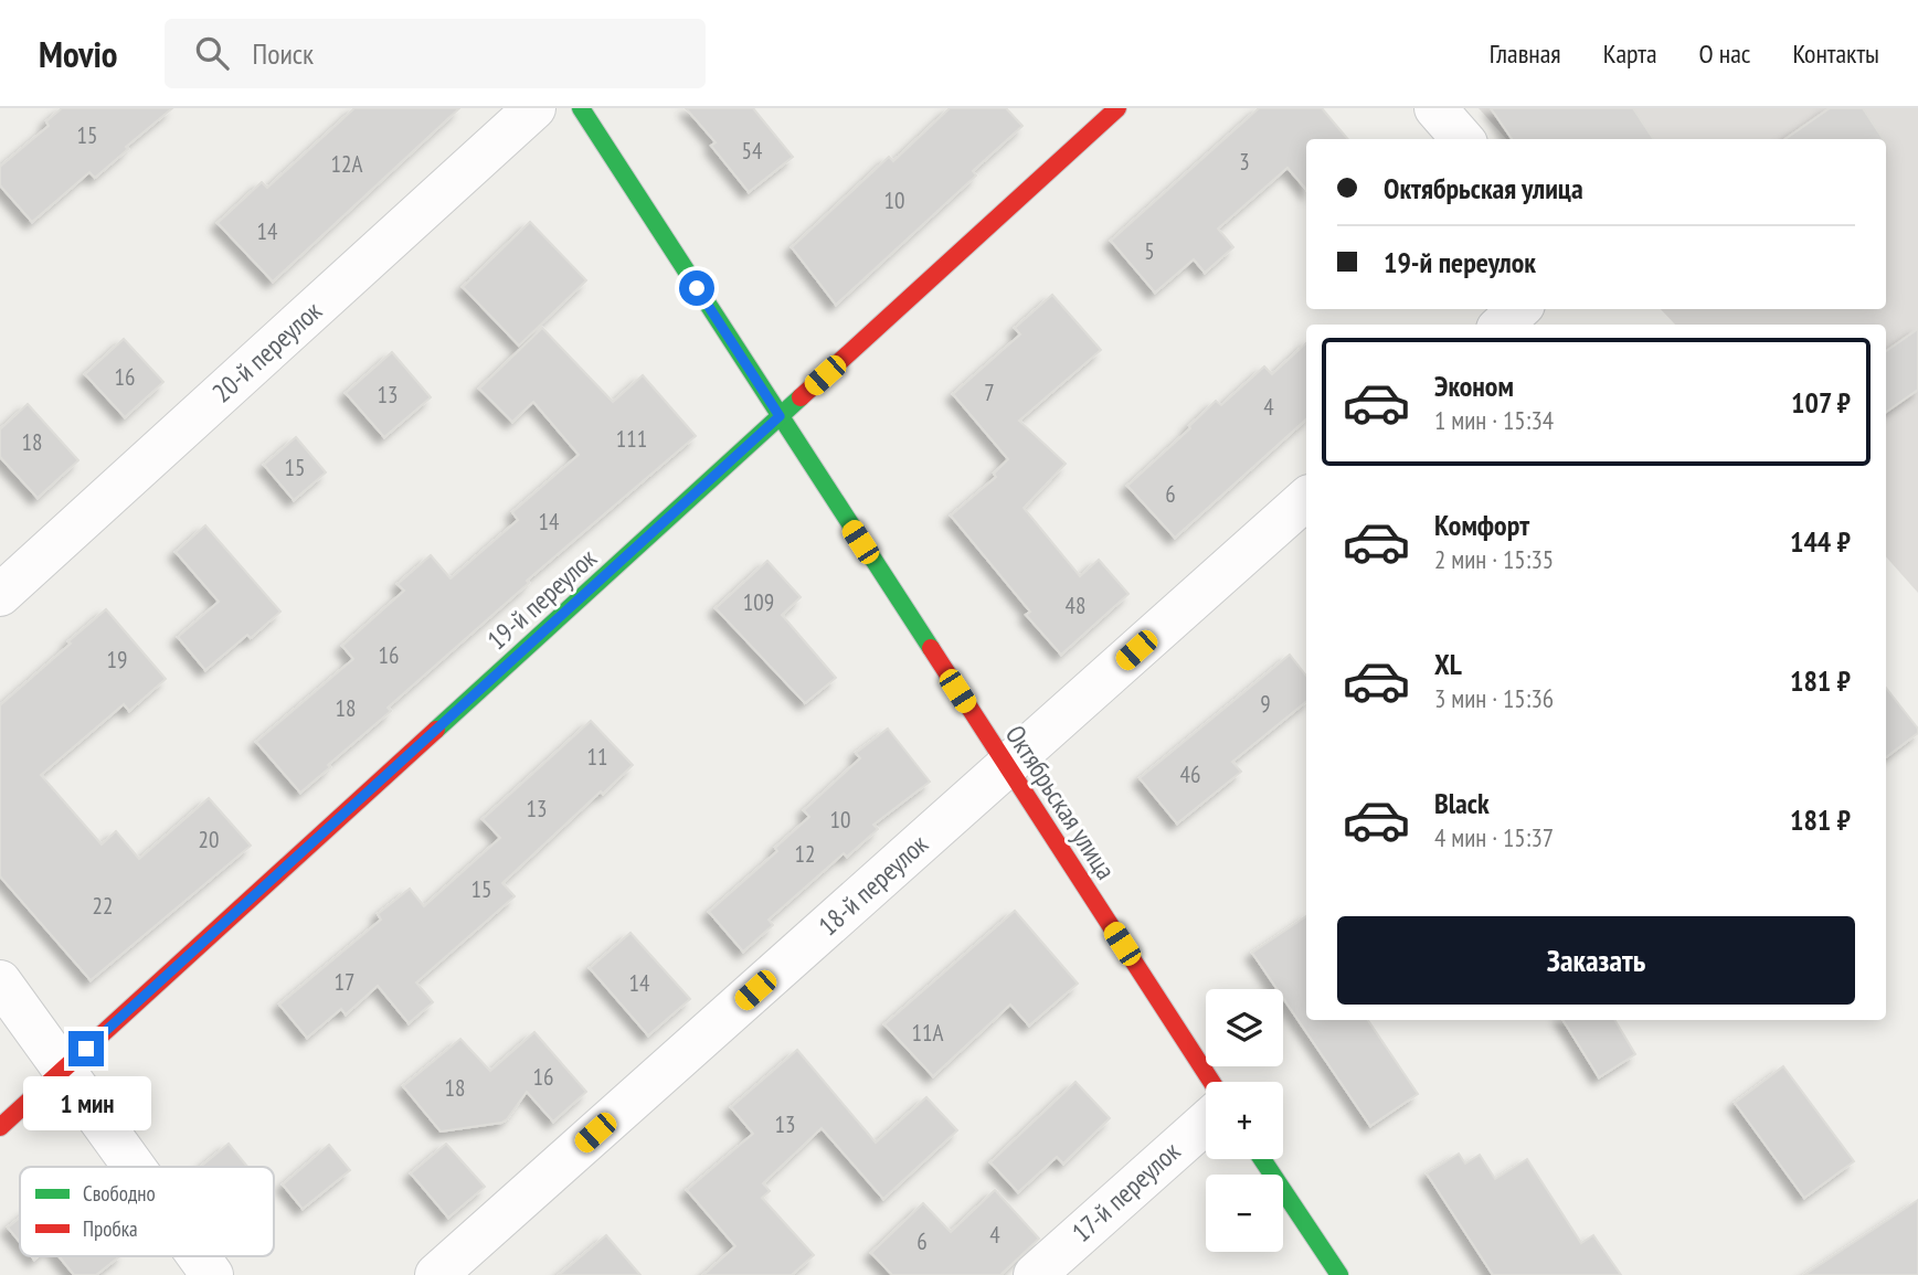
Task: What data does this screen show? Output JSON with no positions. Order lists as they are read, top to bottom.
{
  "streets": {
    "street": [
      "20-й переулок",
      "19-й переулок",
      "Октябрьская улица",
      "18-й переулок",
      "17-й переулок"
    ]
  },
  "crossings": [
    ["19-й переулок", "Октябрьская улица"],
    ["Октябрьская улица", "18-й переулок"]
  ],
  "house_numbers": [
    "15",
    "54",
    "3",
    "12А",
    "10",
    "14",
    "5",
    "16",
    "7",
    "13",
    "4",
    "111",
    "18",
    "15",
    "6",
    "14",
    "109",
    "48",
    "16",
    "19",
    "9",
    "18",
    "11",
    "46",
    "13",
    "10",
    "20",
    "12",
    "15",
    "22",
    "17",
    "14",
    "11А",
    "16",
    "18",
    "13",
    "4",
    "6"
  ],
  "legend": ["Свободно", "Пробка"],
  "page": {
    "header": "Movio",
    "search": "Поиск",
    "nav": [
      "Главная",
      "Карта",
      "О нас",
      "Контакты"
    ],
    "banner": ["Октябрьская улица", "19-й переулок"],
    "list": [
      {
        "name": "Эконом",
        "note": "1 мин · 15:34",
        "value": "107 ₽"
      },
      {
        "name": "Комфорт",
        "note": "2 мин · 15:35",
        "value": "144 ₽"
      },
      {
        "name": "XL",
        "note": "3 мин · 15:36",
        "value": "181 ₽"
      },
      {
        "name": "Black",
        "note": "4 мин · 15:37",
        "value": "181 ₽"
      }
    ],
    "buttons": "Заказать",
    "map_buttons": ["+", "−"],
    "bubble": "1 мин"
  }
}
